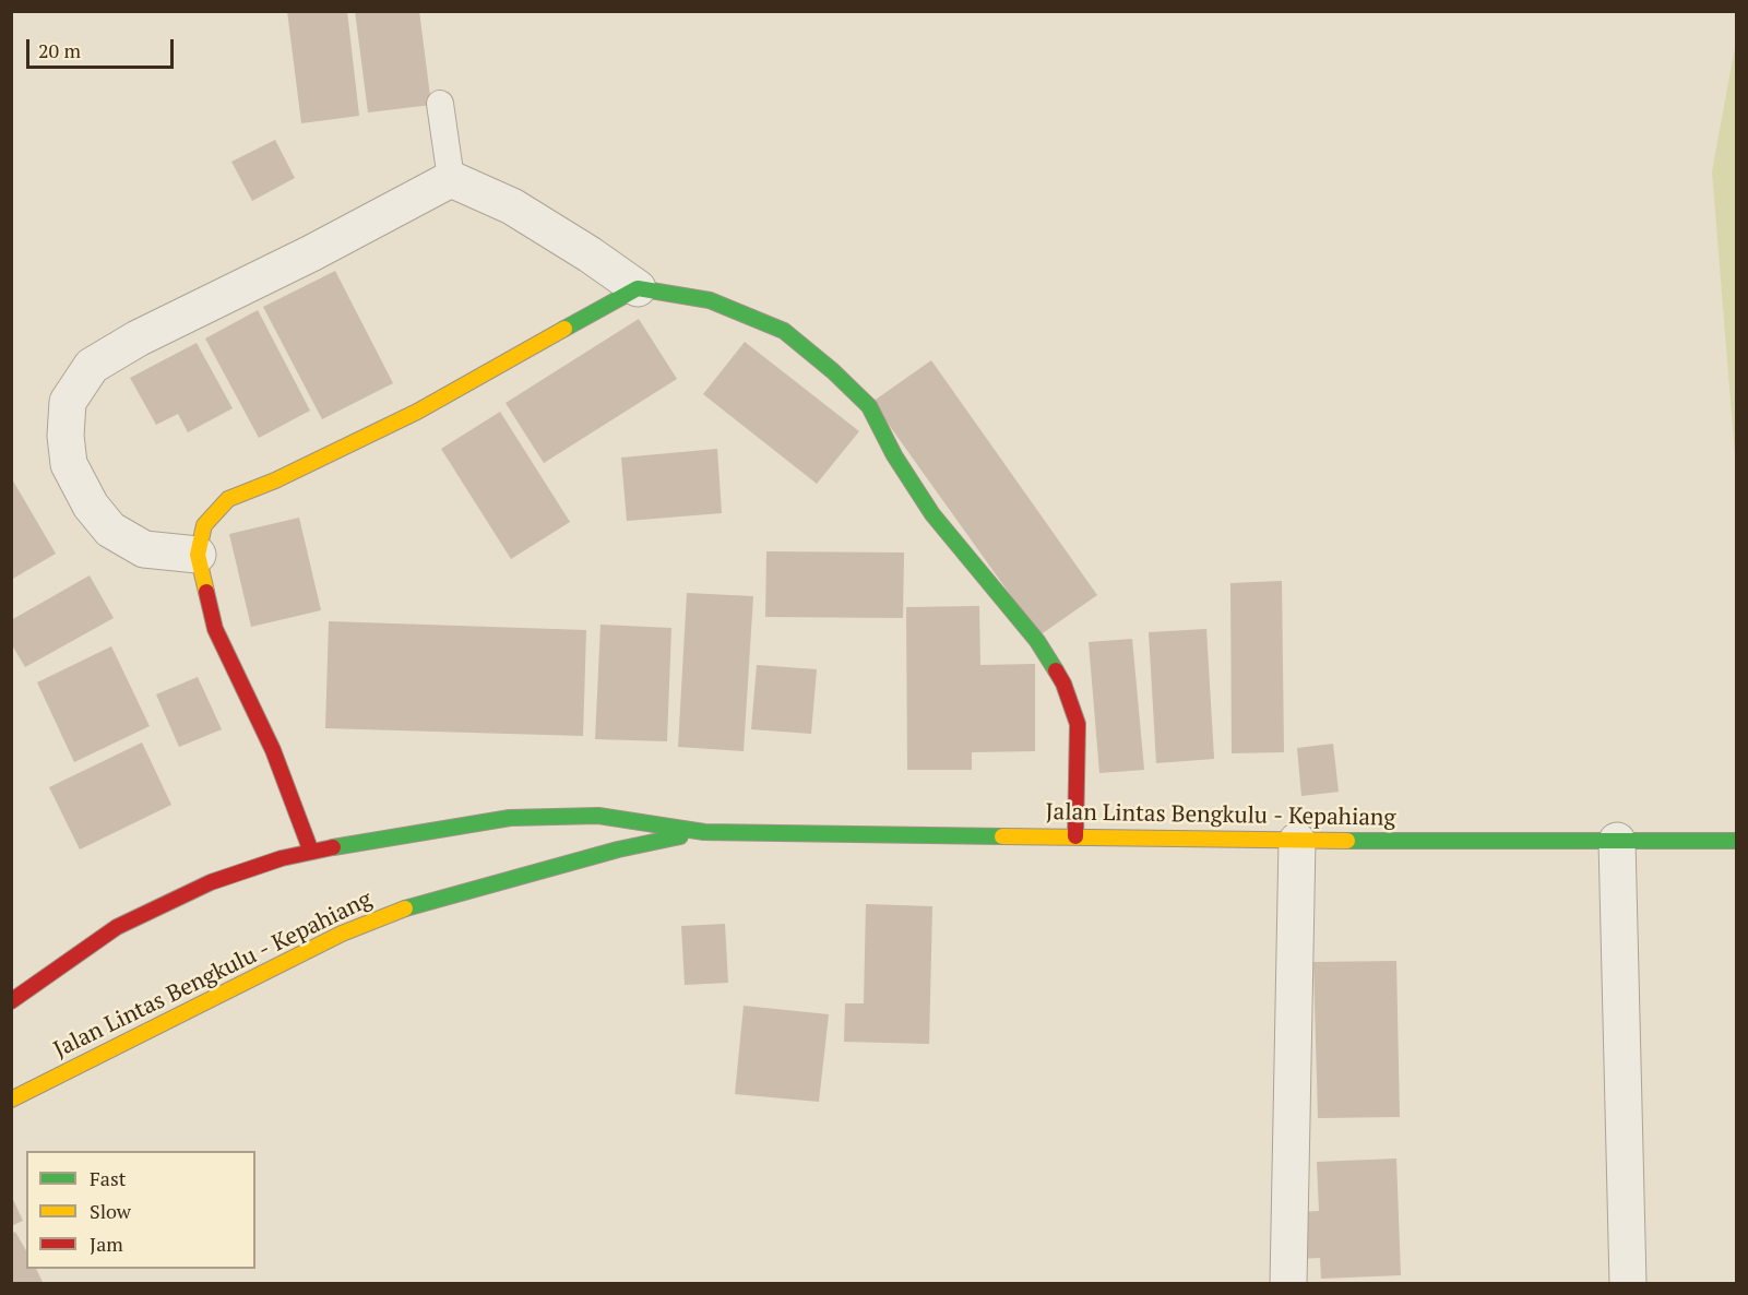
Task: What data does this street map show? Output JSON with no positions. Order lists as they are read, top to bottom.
{
  "streets": {
    "main road": ["Jalan Lintas Bengkulu - Kepahiang"]
  },
  "legend": ["Fast", "Slow", "Jam"],
  "scale_bar": "20 m"
}
